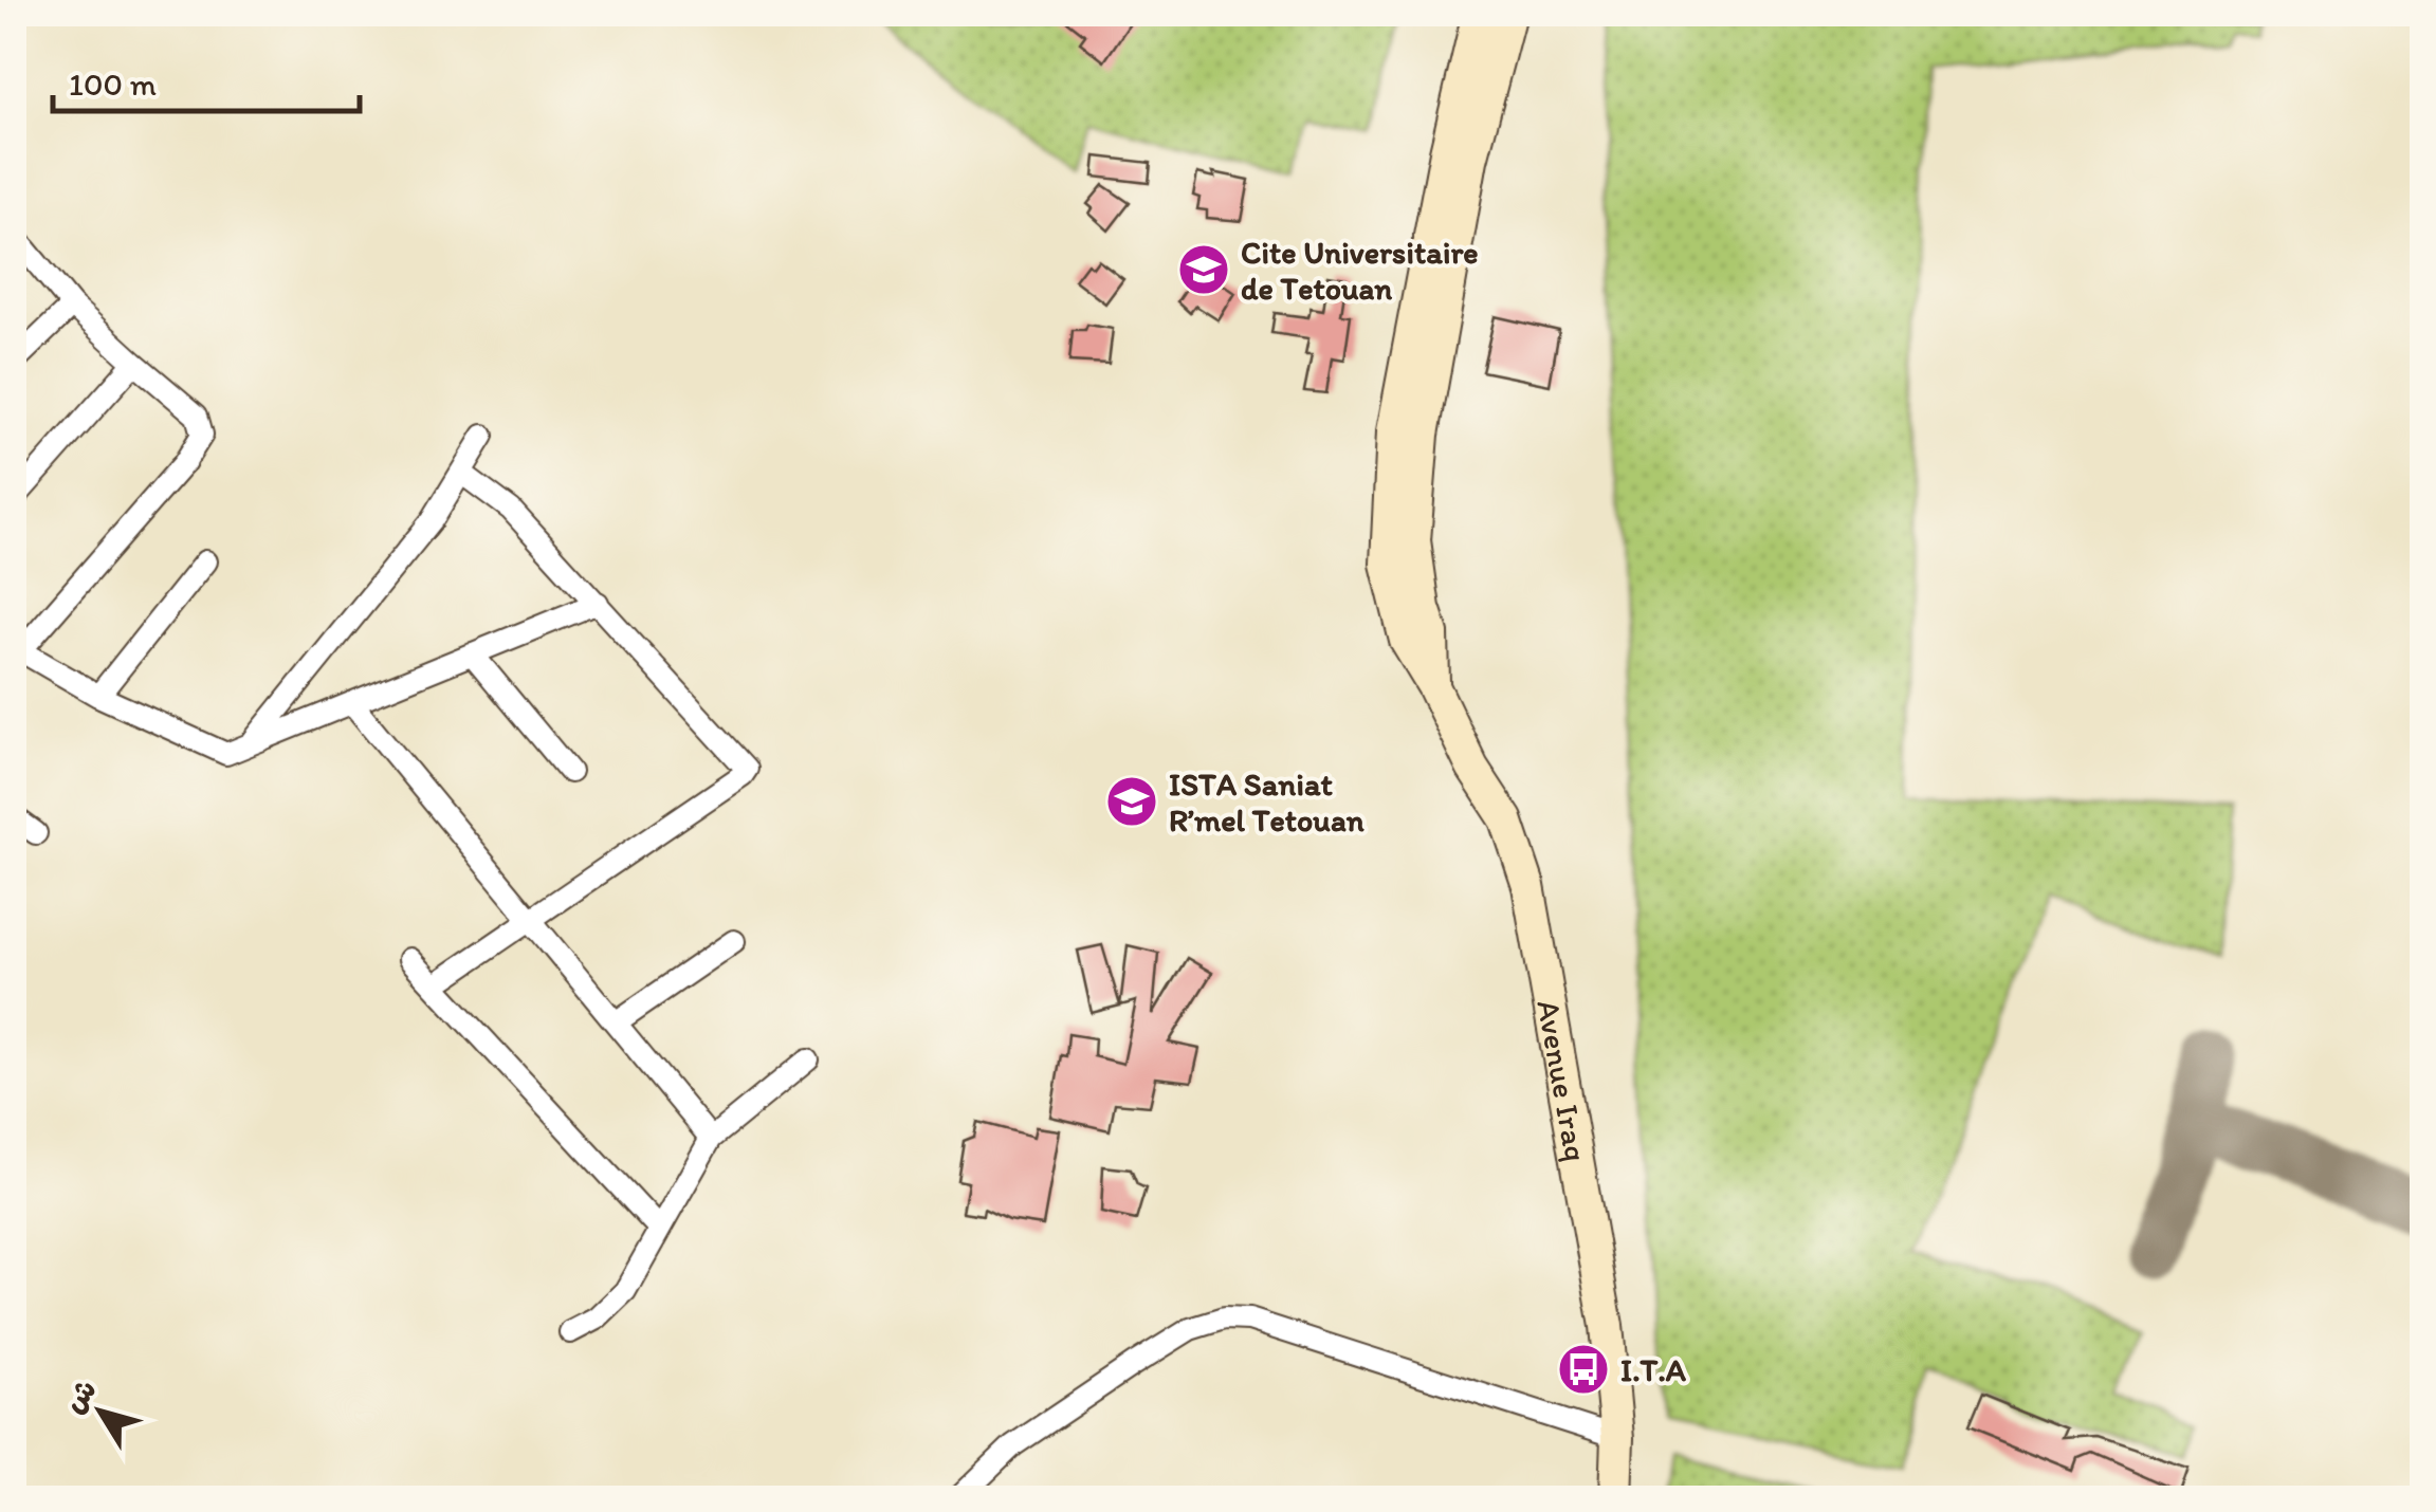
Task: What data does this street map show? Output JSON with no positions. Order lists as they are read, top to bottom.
{
  "streets": {
    "street": ["Avenue Iraq"]
  },
  "places": {
    "school or university": ["Cite Universitaire de Tetouan", "ISTA Saniat R’mel Tetouan"],
    "bus stop": ["I.T.A"]
  },
  "scale_bar": "100 m",
  "north": "top left"
}
